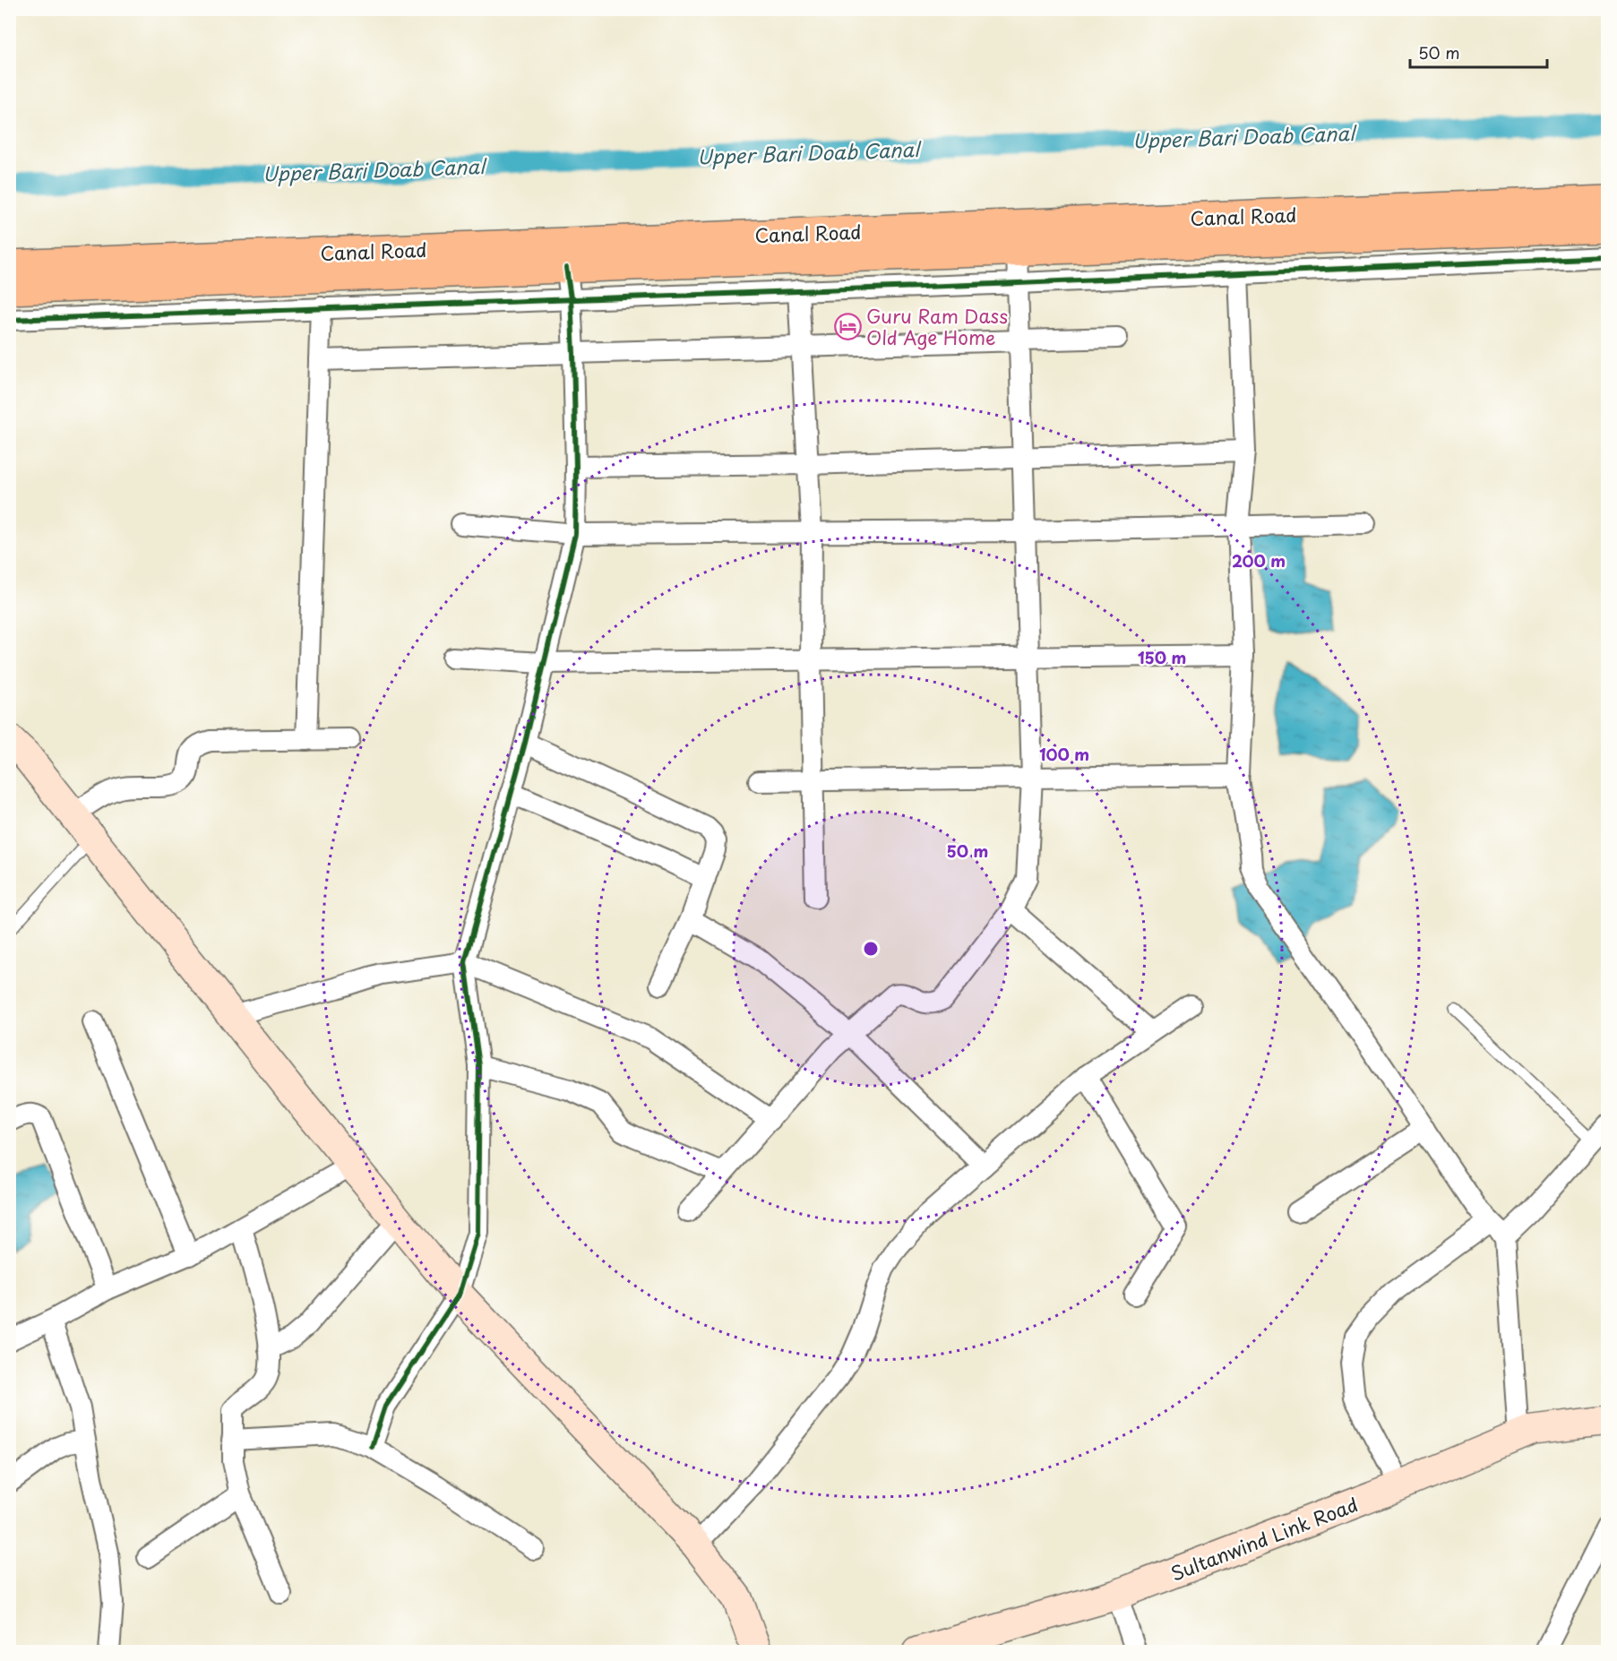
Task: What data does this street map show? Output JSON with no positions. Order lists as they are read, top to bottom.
{
  "streets": {
    "main road": ["Canal Road"],
    "street": ["Sultanwind Link Road"]
  },
  "water": ["Upper Bari Doab Canal"],
  "places": {
    "hotel": ["Guru Ram Dass Old Age Home"]
  },
  "scale_bar": "50 m",
  "rings": [
    "200 m",
    "150 m",
    "100 m",
    "50 m"
  ]
}
